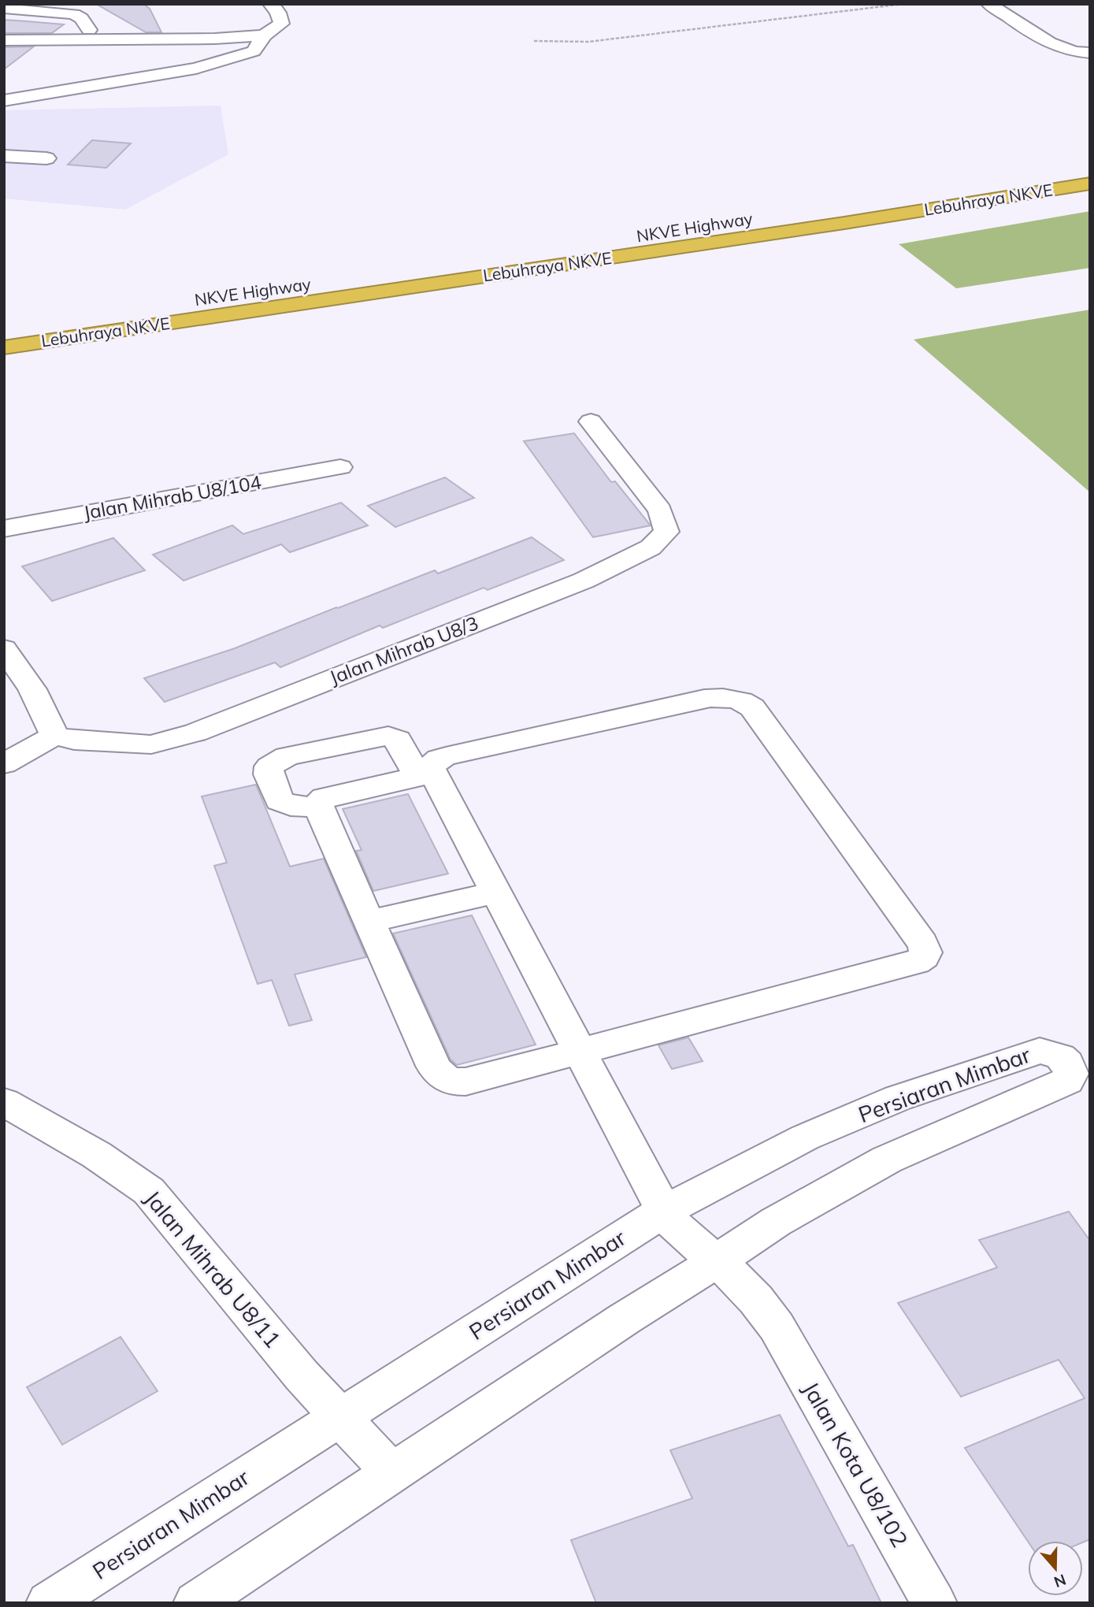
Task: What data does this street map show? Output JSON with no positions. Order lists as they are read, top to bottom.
{
  "streets": {
    "highway": ["Lebuhraya NKVE", "NKVE Highway"],
    "street": [
      "Jalan Mihrab U8/104",
      "Jalan Mihrab U8/3",
      "Persiaran Mimbar",
      "Jalan Mihrab U8/11",
      "Jalan Kota U8/102"
    ]
  },
  "crossings": [
    ["Persiaran Mimbar", "Jalan Mihrab U8/11"],
    ["Persiaran Mimbar", "Jalan Kota U8/102"]
  ],
  "north": "bottom"
}
